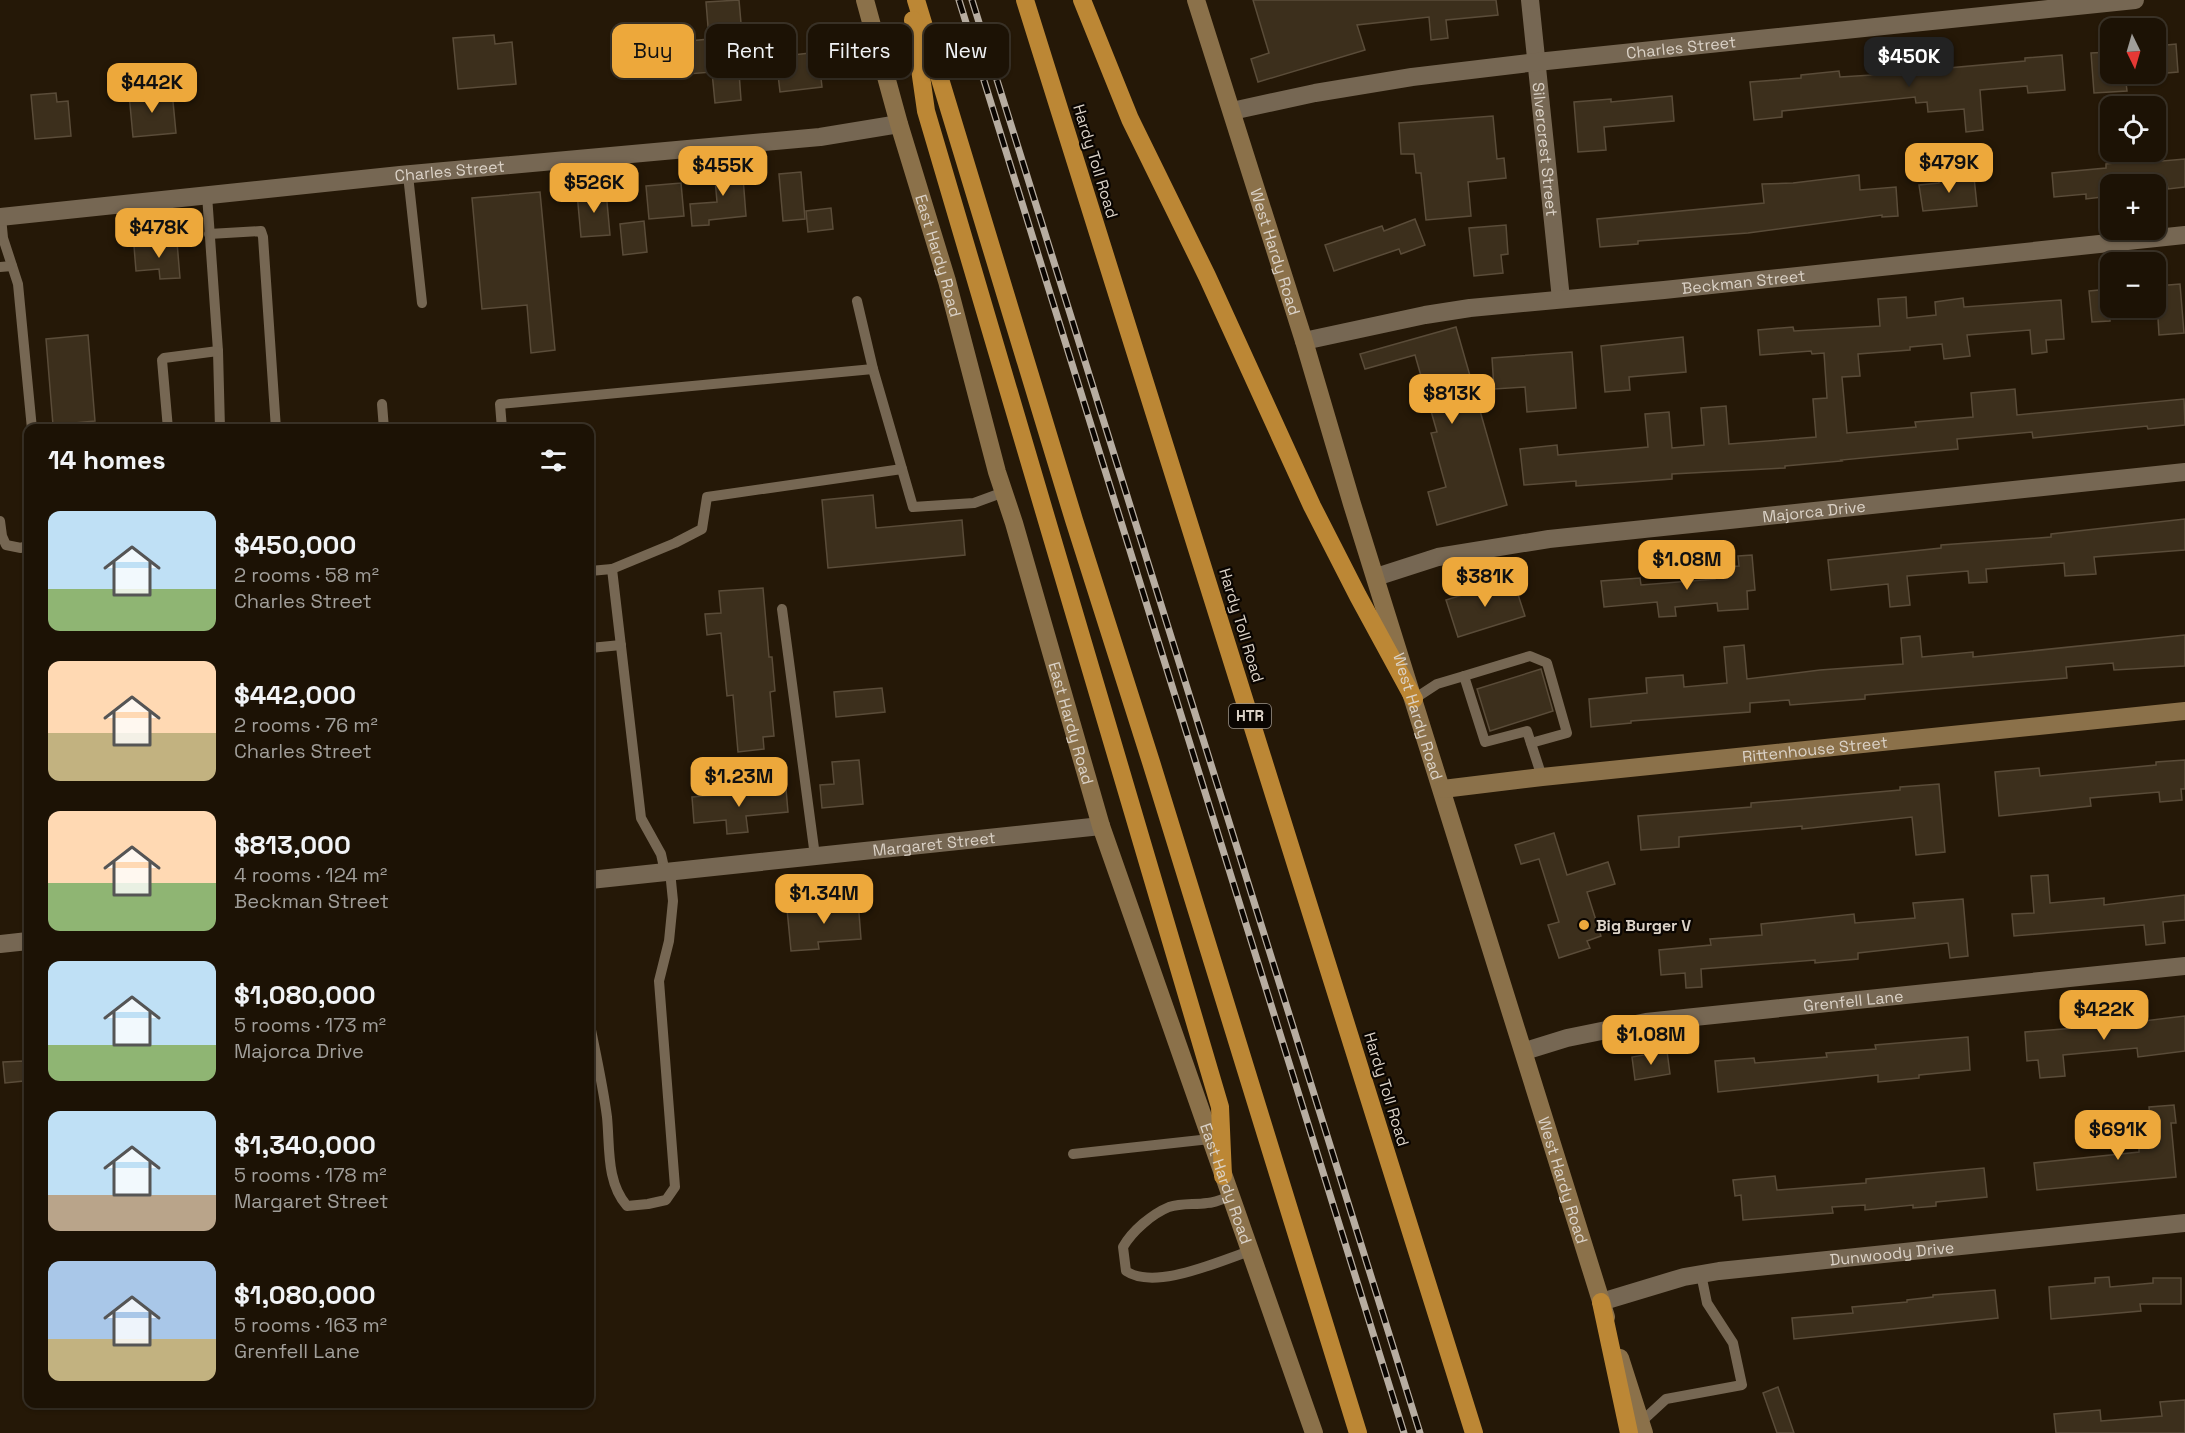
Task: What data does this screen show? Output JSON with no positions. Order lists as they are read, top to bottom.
{
  "streets": {
    "highway": ["Hardy Toll Road", "HTR"],
    "main road": ["West Hardy Road", "East Hardy Road", "Rittenhouse Street"],
    "street": [
      "Charles Street",
      "Silvercrest Street",
      "Beckman Street",
      "Majorca Drive",
      "Margaret Street",
      "Grenfell Lane",
      "Dunwoody Drive"
    ]
  },
  "crossings": [
    ["Charles Street", "Silvercrest Street"],
    ["Charles Street", "West Hardy Road"],
    ["Charles Street", "East Hardy Road"],
    ["Silvercrest Street", "Beckman Street"],
    ["West Hardy Road", "Beckman Street"],
    ["West Hardy Road", "Majorca Drive"],
    ["West Hardy Road", "Rittenhouse Street"],
    ["West Hardy Road", "Grenfell Lane"],
    ["West Hardy Road", "Dunwoody Drive"],
    ["East Hardy Road", "Margaret Street"]
  ],
  "places": ["Big Burger V"],
  "north": "bottom",
  "page": {
    "map_buttons": ["+", "−"],
    "chip": [
      "Buy",
      "Rent",
      "Filters",
      "New"
    ],
    "price": [
      "$450K",
      "$442K",
      "$479K",
      "$455K",
      "$526K",
      "$478K",
      "$813K",
      "$1.08M",
      "$381K",
      "$1.23M",
      "$1.34M",
      "$422K",
      "$1.08M",
      "$691K"
    ],
    "heading": "14 homes",
    "list": [
      {
        "name": "$450,000",
        "note": "2 rooms · 58 m² · Charles Street"
      },
      {
        "name": "$442,000",
        "note": "2 rooms · 76 m² · Charles Street"
      },
      {
        "name": "$813,000",
        "note": "4 rooms · 124 m² · Beckman Street"
      },
      {
        "name": "$1,080,000",
        "note": "5 rooms · 173 m² · Majorca Drive"
      },
      {
        "name": "$1,340,000",
        "note": "5 rooms · 178 m² · Margaret Street"
      },
      {
        "name": "$1,080,000",
        "note": "5 rooms · 163 m² · Grenfell Lane"
      }
    ]
  }
}
